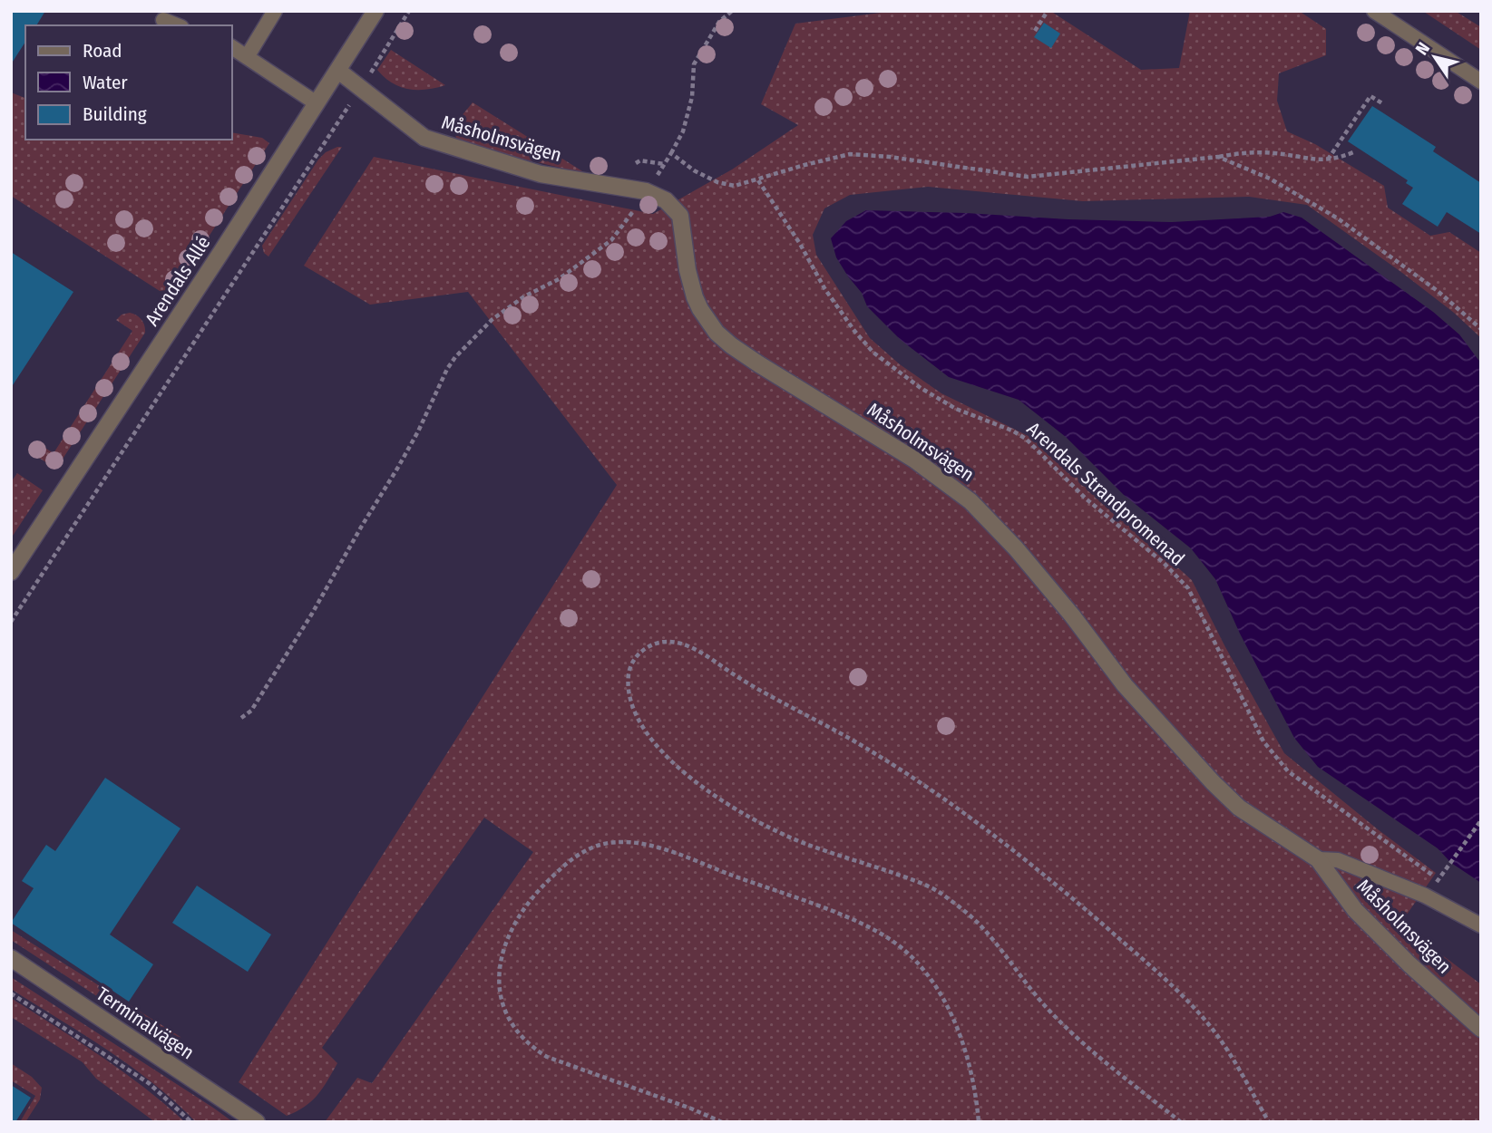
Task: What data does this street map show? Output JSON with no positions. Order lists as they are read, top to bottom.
{
  "streets": {
    "street": ["Måsholmsvägen", "Arendals Allé", "Terminalvägen"],
    "path": ["Arendals Strandpromenad"]
  },
  "crossings": [
    ["Måsholmsvägen", "Arendals Allé"]
  ],
  "legend": ["Road", "Water", "Building"],
  "north": "top left"
}
